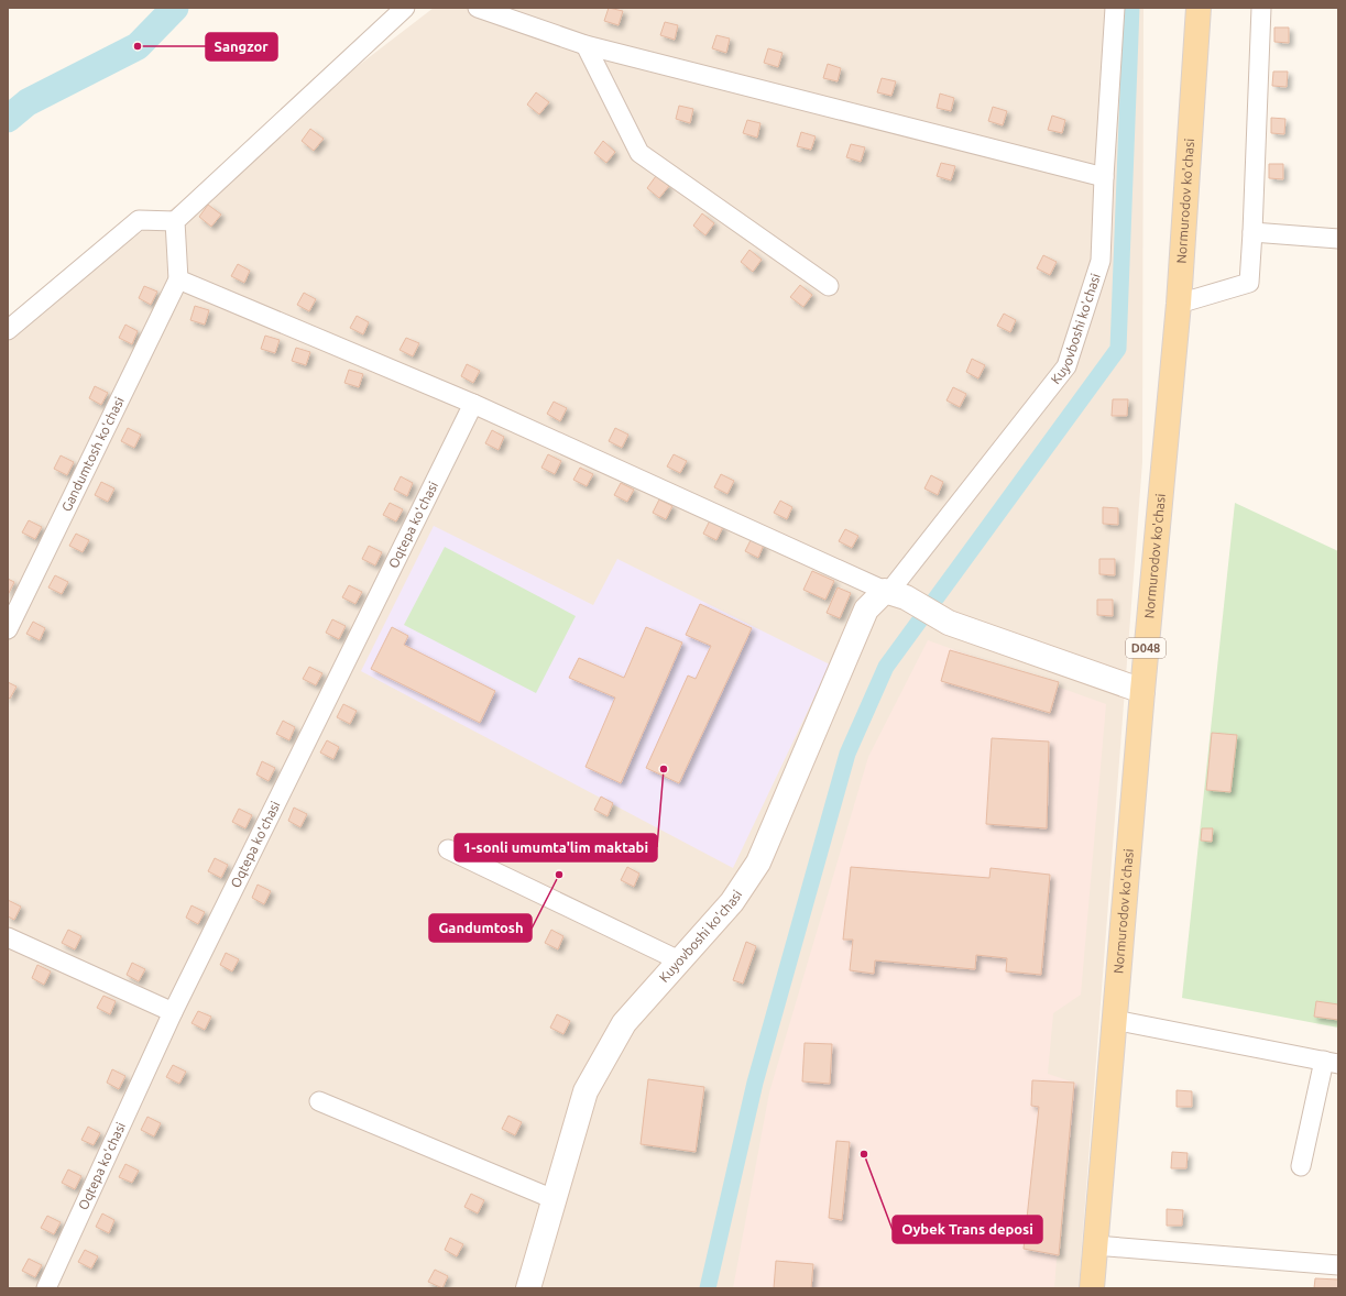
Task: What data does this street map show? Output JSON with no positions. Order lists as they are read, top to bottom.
{
  "streets": {
    "main road": ["Normurodov ko'chasi", "Kuyovboshi ko'chasi", "D048"],
    "street": ["Gandumtosh ko'chasi", "Oqtepa ko'chasi"]
  },
  "places": [
    "Sangzor",
    "1-sonli umumta'lim maktabi",
    "Gandumtosh",
    "Oybek Trans deposi"
  ]
}
